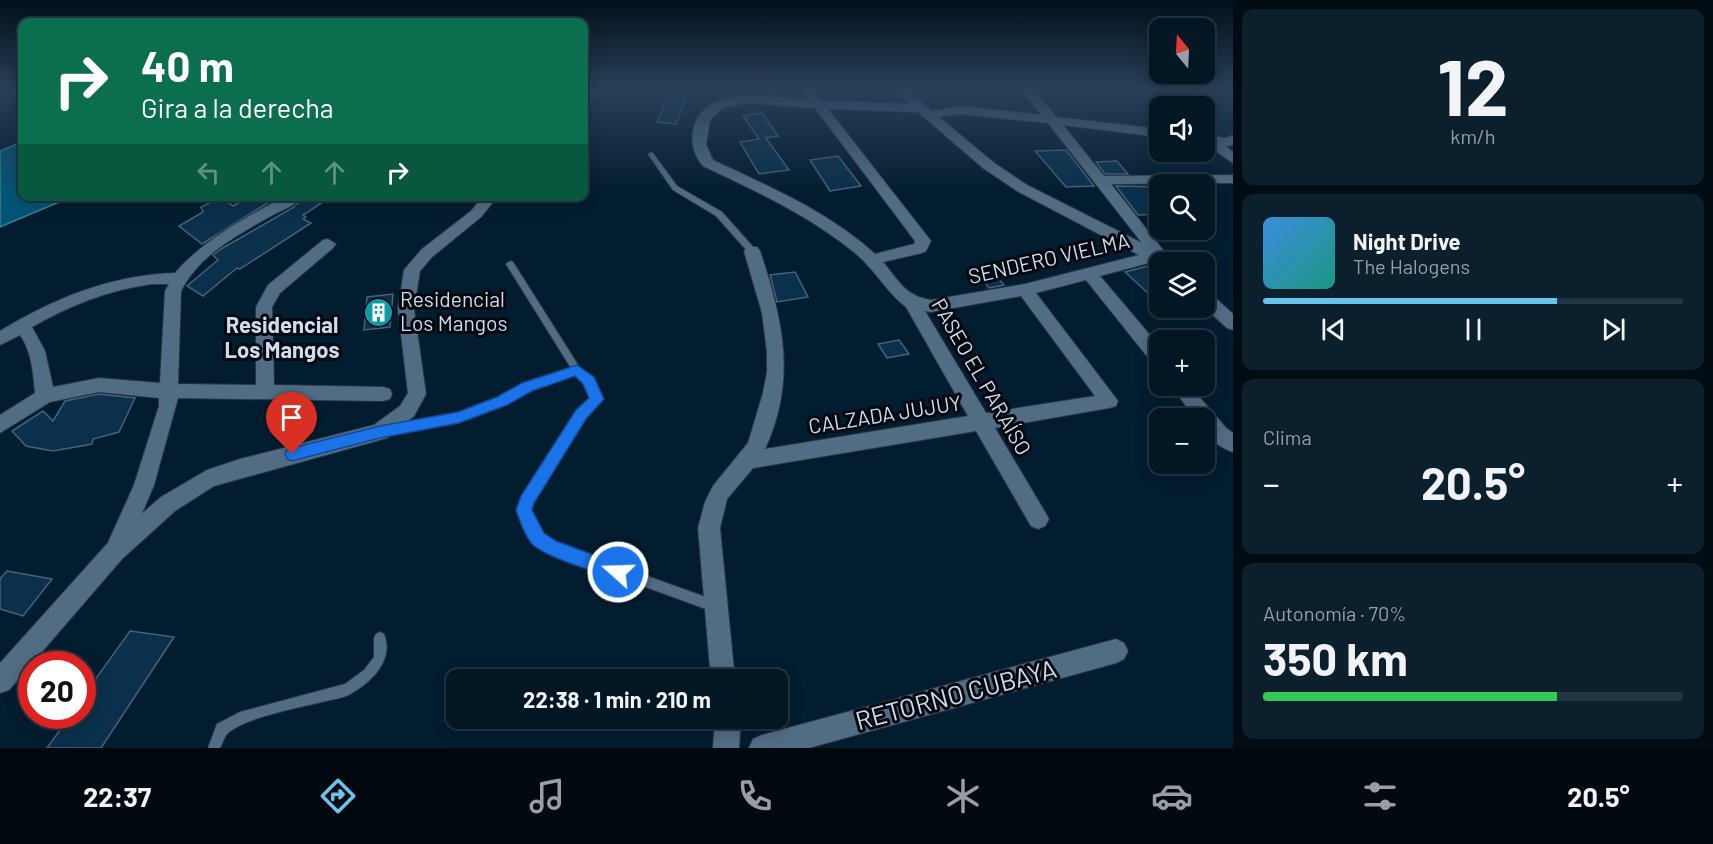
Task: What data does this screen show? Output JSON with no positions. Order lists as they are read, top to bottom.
{
  "streets": {
    "street": [
      "SENDERO VIELMA",
      "PASEO EL PARAÍSO",
      "CALZADA JUJUY",
      "RETORNO CUBAYA"
    ]
  },
  "crossings": [
    ["SENDERO VIELMA", "PASEO EL PARAÍSO"],
    ["SENDERO VIELMA", "CALZADA JUJUY"],
    ["PASEO EL PARAÍSO", "CALZADA JUJUY"]
  ],
  "districts": ["Residencial Los Mangos"],
  "places": {
    "building": ["Residencial Los Mangos"]
  },
  "north": "top",
  "page": {
    "tile": [
      ["12", "km/h"],
      "Clima",
      ["Autonomía · 70%", "350 km"]
    ],
    "map_buttons": ["+", "−"],
    "turn": ["40 m", "Gira a la derecha"],
    "song": ["Night Drive", "The Halogens"],
    "heat": ["−", "20.5°", "+"],
    "limit": "20",
    "trip": "22:38 · 1 min · 210 m",
    "tabs": ["22:37", "20.5°"]
  }
}
